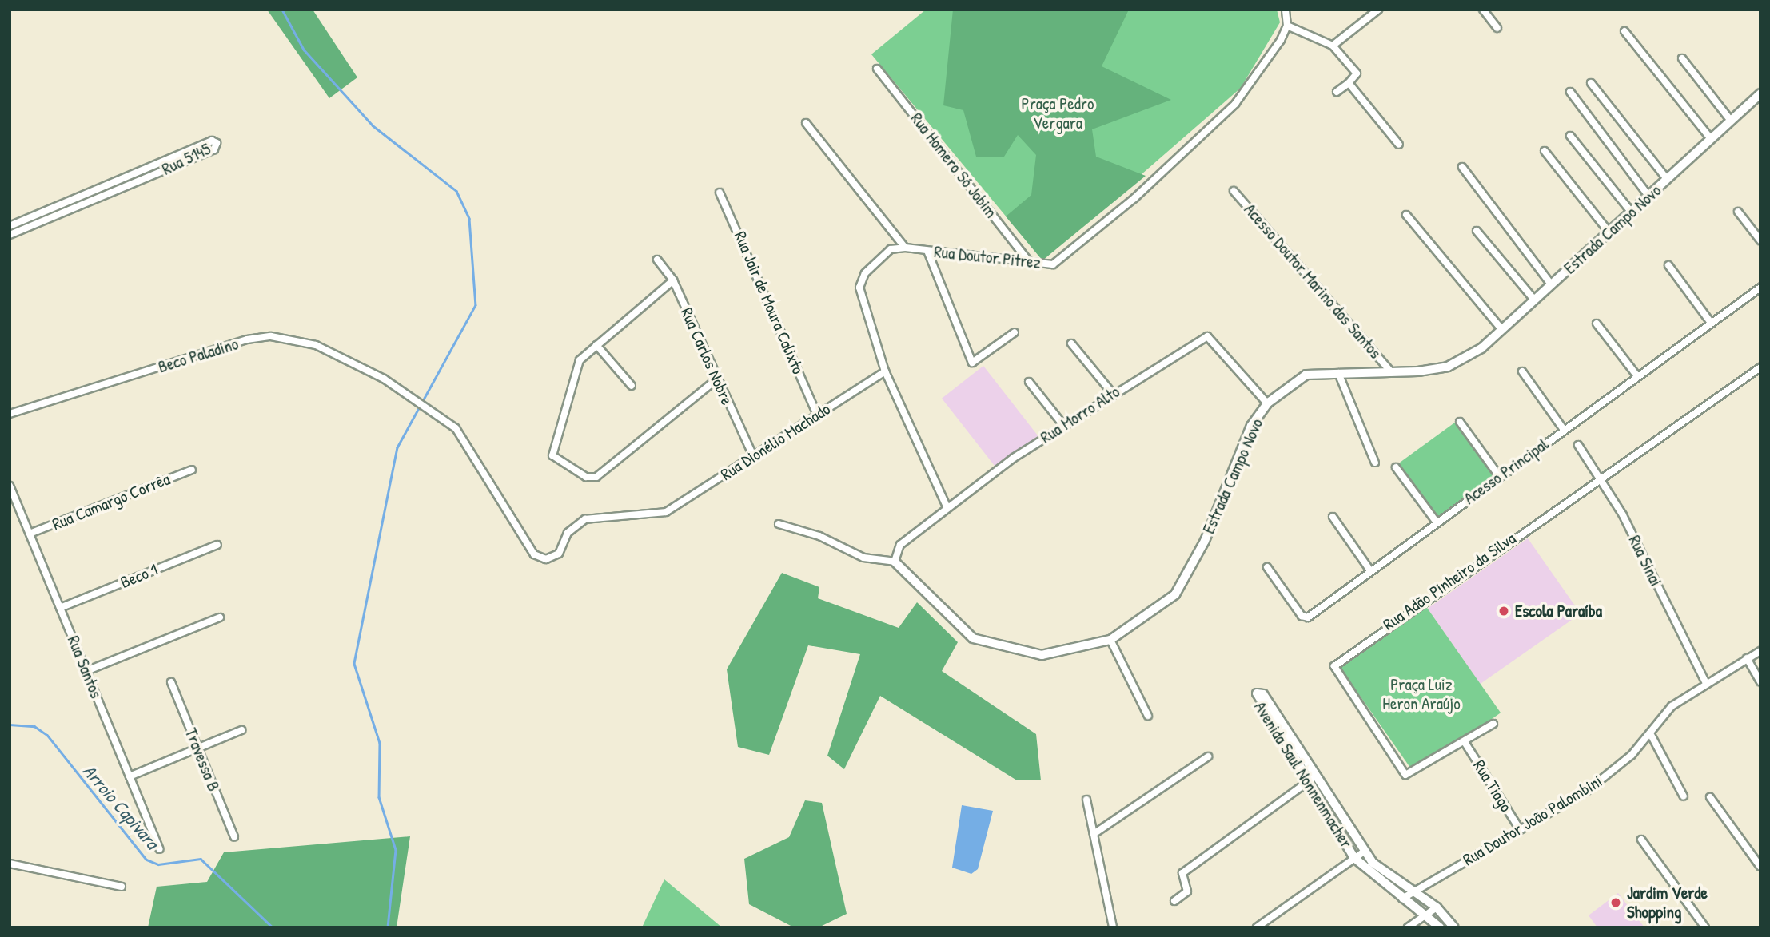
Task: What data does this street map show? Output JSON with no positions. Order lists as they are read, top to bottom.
{
  "streets": {
    "street": [
      "Rua 5145",
      "Rua Homero Só Jobim",
      "Estrada Campo Novo",
      "Rua Doutor Pitrez",
      "Acesso Doutor Marino dos Santos",
      "Rua Jair de Moura Calixto",
      "Beco Paladino",
      "Rua Carlos Nobre",
      "Rua Morro Alto",
      "Rua Dionélio Machado",
      "Acesso Principal",
      "Rua Camargo Corrêa",
      "Rua Sinai",
      "Beco 1",
      "Rua Adão Pinheiro da Silva",
      "Rua Santos",
      "Travessa B",
      "Avenida Saul Nonnenmacher",
      "Rua Tiago",
      "Rua Doutor João Palombini"
    ]
  },
  "crossings": [
    ["Rua Homero Só Jobim", "Rua Doutor Pitrez"],
    ["Estrada Campo Novo", "Acesso Doutor Marino dos Santos"],
    ["Estrada Campo Novo", "Rua Morro Alto"],
    ["Rua Jair de Moura Calixto", "Rua Dionélio Machado"],
    ["Beco Paladino", "Rua Dionélio Machado"],
    ["Rua Carlos Nobre", "Rua Dionélio Machado"],
    ["Rua Camargo Corrêa", "Rua Santos"],
    ["Rua Sinai", "Rua Adão Pinheiro da Silva"],
    ["Rua Sinai", "Rua Doutor João Palombini"],
    ["Beco 1", "Rua Santos"],
    ["Rua Adão Pinheiro da Silva", "Rua Tiago"],
    ["Avenida Saul Nonnenmacher", "Rua Doutor João Palombini"],
    ["Rua Tiago", "Rua Doutor João Palombini"]
  ],
  "water": ["Arroio Capivara"],
  "parks": ["Praça Pedro Vergara", "Praça Luiz Heron Araújo"],
  "places": ["Escola Paraíba", "Jardim Verde Shopping"]
}
